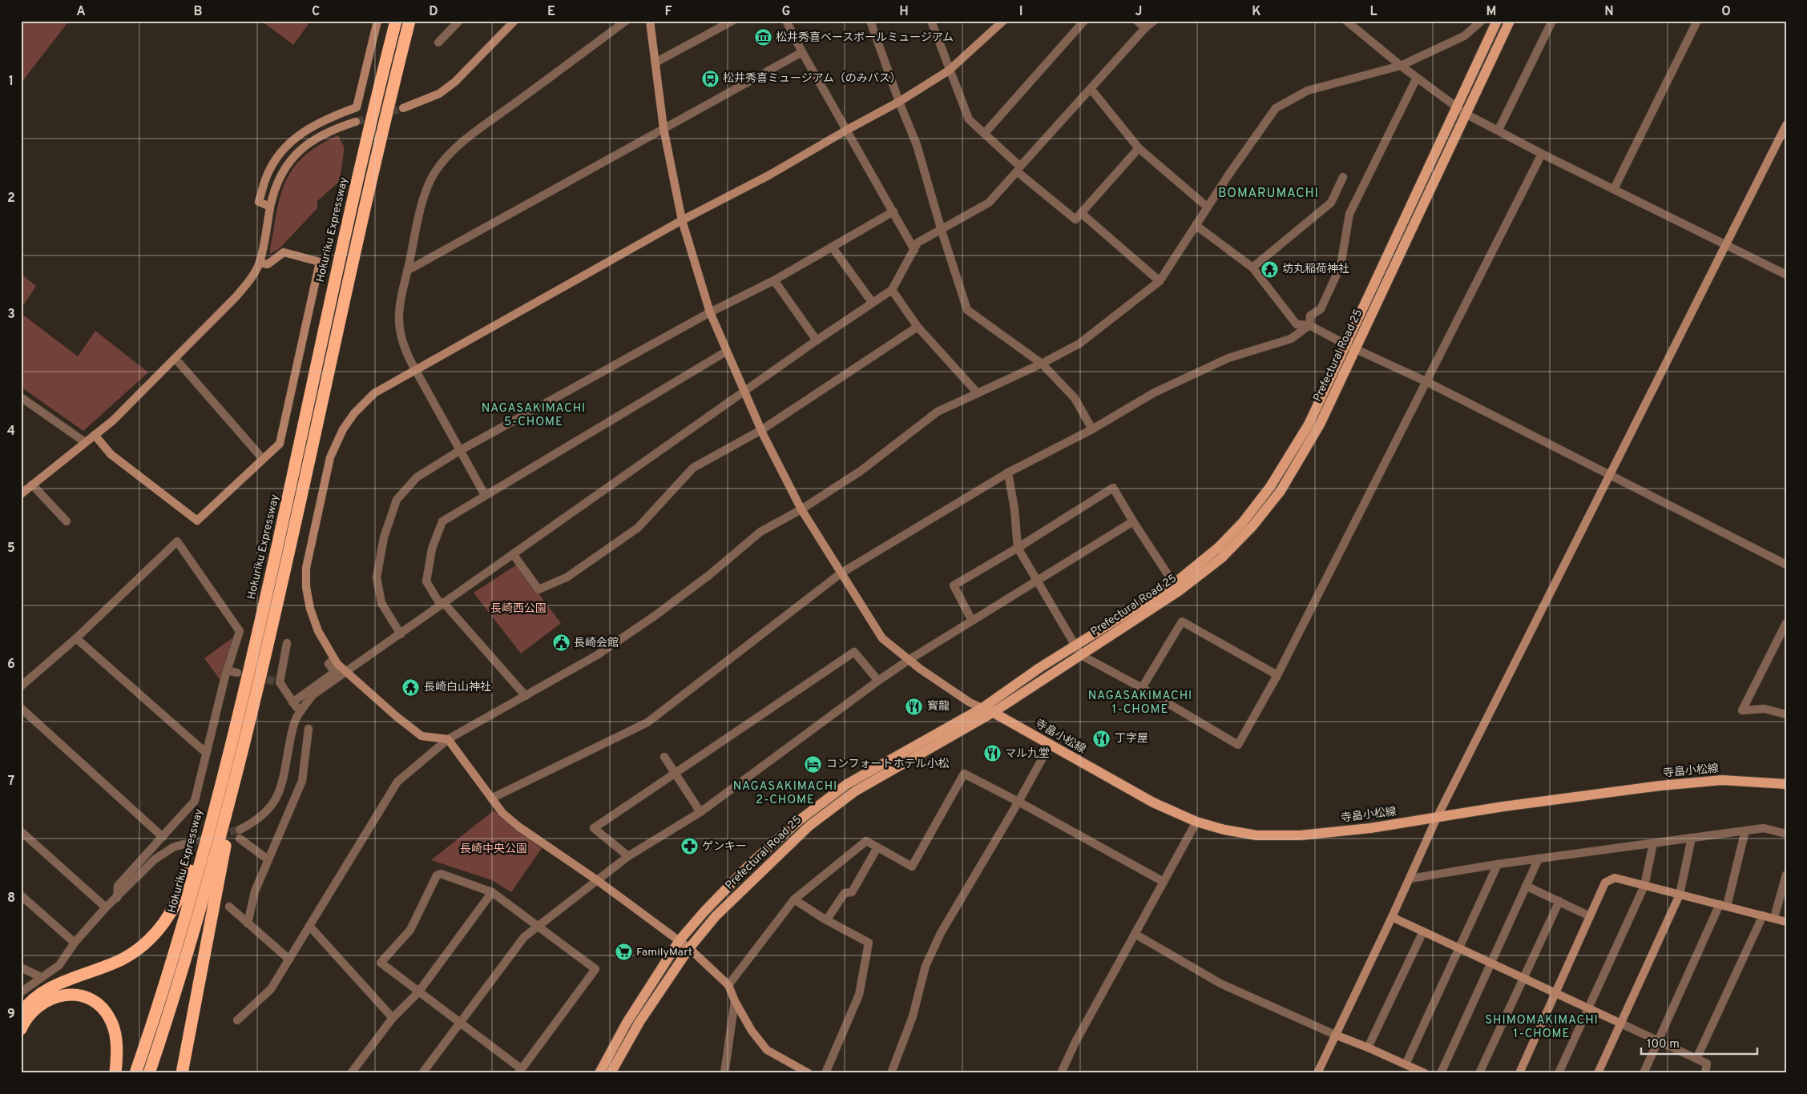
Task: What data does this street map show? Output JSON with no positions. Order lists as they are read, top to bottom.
{
  "streets": {
    "highway": ["Hokuriku Expressway"],
    "main road": ["Prefectural Road 25", "寺畠小松線"]
  },
  "crossings": [
    ["Prefectural Road 25", "寺畠小松線"]
  ],
  "districts": [
    "BOMARUMACHI",
    "NAGASAKIMACHI 5-CHOME",
    "NAGASAKIMACHI 1-CHOME",
    "NAGASAKIMACHI 2-CHOME",
    "SHIMOMAKIMACHI 1-CHOME"
  ],
  "parks": ["長崎西公園", "長崎中央公園"],
  "places": {
    "museum": ["松井秀喜ベースボールミュージアム"],
    "bus stop": ["松井秀喜ミュージアム（のみバス）"],
    "temple": ["坊丸稲荷神社", "長崎白山神社"],
    "public building": ["長崎会館"],
    "restaurant": ["寳龍", "丁字屋", "マル九堂"],
    "hotel": ["コンフォートホテル小松"],
    "pharmacy": ["ゲンキー"],
    "supermarket": ["FamilyMart"]
  },
  "scale_bar": "100 m",
  "grid": {
    "columns": [
      "A",
      "B",
      "C",
      "D",
      "E",
      "F",
      "G",
      "H",
      "I",
      "J",
      "K",
      "L",
      "M",
      "N",
      "O"
    ],
    "rows": [
      "1",
      "2",
      "3",
      "4",
      "5",
      "6",
      "7",
      "8",
      "9"
    ]
  }
}
